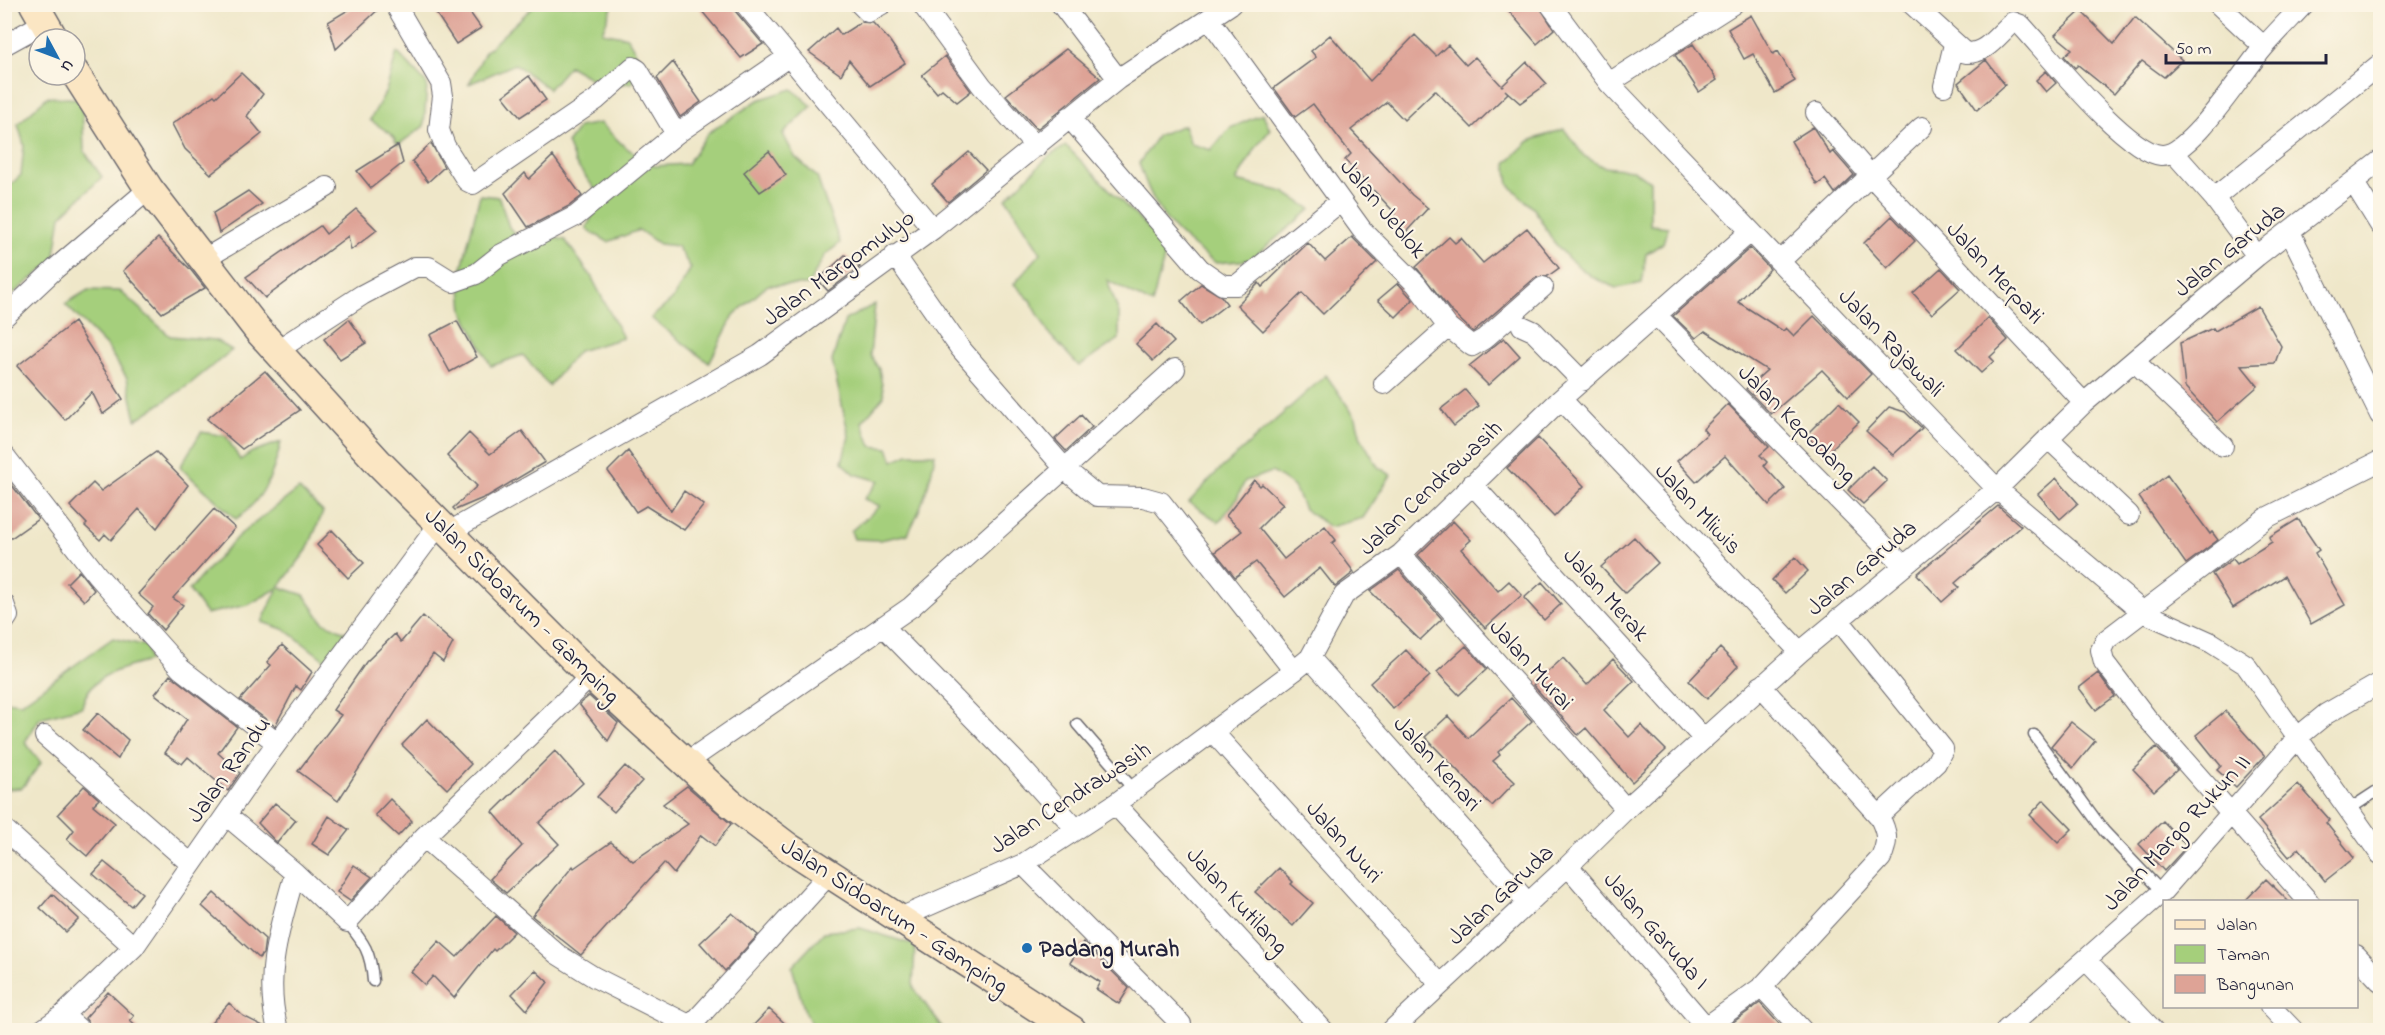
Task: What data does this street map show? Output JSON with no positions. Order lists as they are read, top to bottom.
{
  "streets": {
    "main road": ["Jalan Sidoarum - Gamping"],
    "street": [
      "Jalan Jeblok",
      "Jalan Garuda",
      "Jalan Margomulyo",
      "Jalan Merpati",
      "Jalan Rajawali",
      "Jalan Kepodang",
      "Jalan Cendrawasih",
      "Jalan Mliwis",
      "Jalan Merak",
      "Jalan Murai",
      "Jalan Kenari",
      "Jalan Randu",
      "Jalan Margo Rukun II",
      "Jalan Nuri",
      "Jalan Kutilang",
      "Jalan Garuda I"
    ]
  },
  "crossings": [
    ["Jalan Jeblok", "Jalan Margomulyo"],
    ["Jalan Garuda", "Jalan Merpati"],
    ["Jalan Garuda", "Jalan Rajawali"],
    ["Jalan Garuda", "Jalan Kepodang"],
    ["Jalan Garuda", "Jalan Mliwis"],
    ["Jalan Garuda", "Jalan Merak"],
    ["Jalan Garuda", "Jalan Murai"],
    ["Jalan Garuda", "Jalan Kenari"],
    ["Jalan Garuda", "Jalan Nuri"],
    ["Jalan Garuda", "Jalan Garuda I"],
    ["Jalan Margomulyo", "Jalan Sidoarum - Gamping"],
    ["Jalan Margomulyo", "Jalan Randu"],
    ["Jalan Rajawali", "Jalan Cendrawasih"],
    ["Jalan Rajawali", "Jalan Margo Rukun II"],
    ["Jalan Kepodang", "Jalan Cendrawasih"],
    ["Jalan Cendrawasih", "Jalan Mliwis"],
    ["Jalan Cendrawasih", "Jalan Merak"],
    ["Jalan Cendrawasih", "Jalan Sidoarum - Gamping"],
    ["Jalan Cendrawasih", "Jalan Murai"],
    ["Jalan Cendrawasih", "Jalan Kenari"],
    ["Jalan Cendrawasih", "Jalan Nuri"],
    ["Jalan Cendrawasih", "Jalan Kutilang"],
    ["Jalan Sidoarum - Gamping", "Jalan Randu"]
  ],
  "places": ["Padang Murah"],
  "legend": ["Jalan", "Taman", "Bangunan"],
  "scale_bar": "50 m",
  "north": "bottom right"
}
